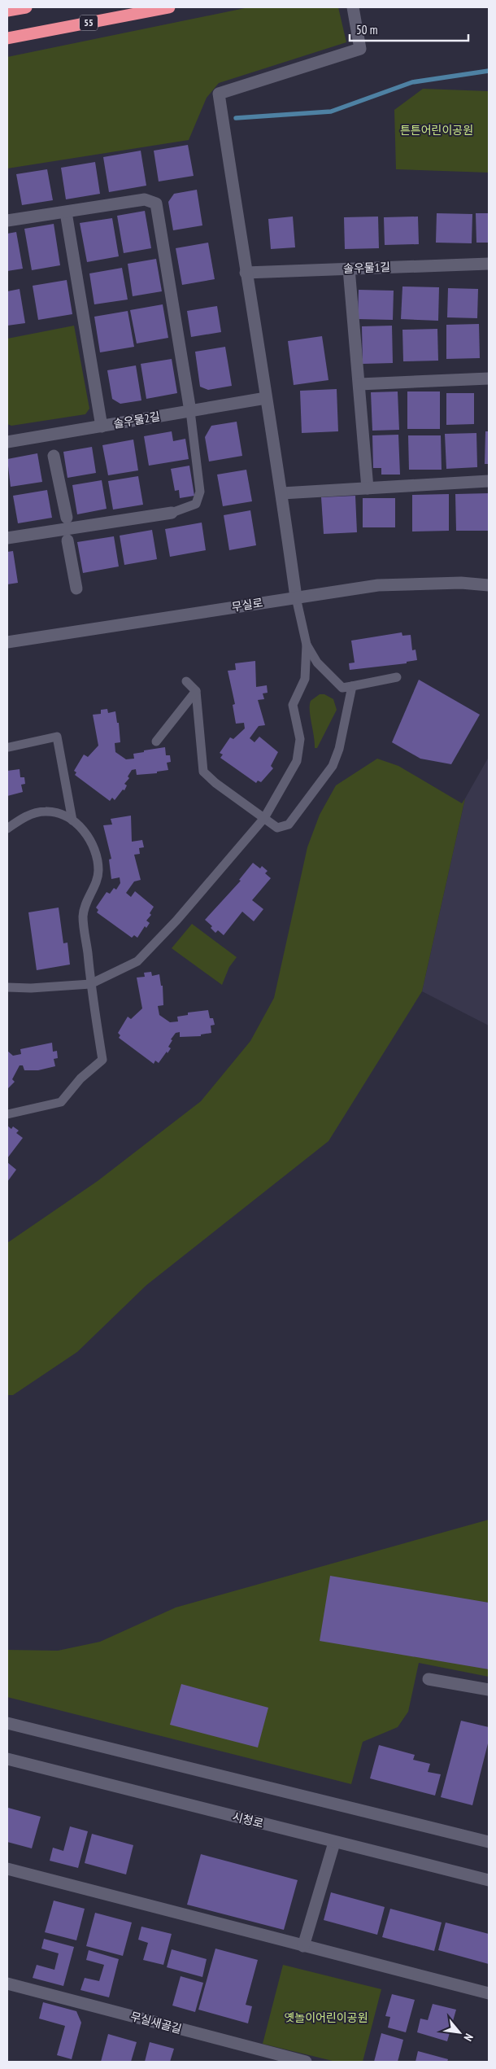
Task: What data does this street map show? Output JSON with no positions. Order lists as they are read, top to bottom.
{
  "streets": {
    "highway": ["55"],
    "street": [
      "솔우물1길",
      "솔우물2길",
      "무실로",
      "시청로",
      "무실새골길"
    ]
  },
  "parks": ["튼튼어린이공원", "옛놀이어린이공원"],
  "scale_bar": "50 m",
  "north": "bottom right"
}
